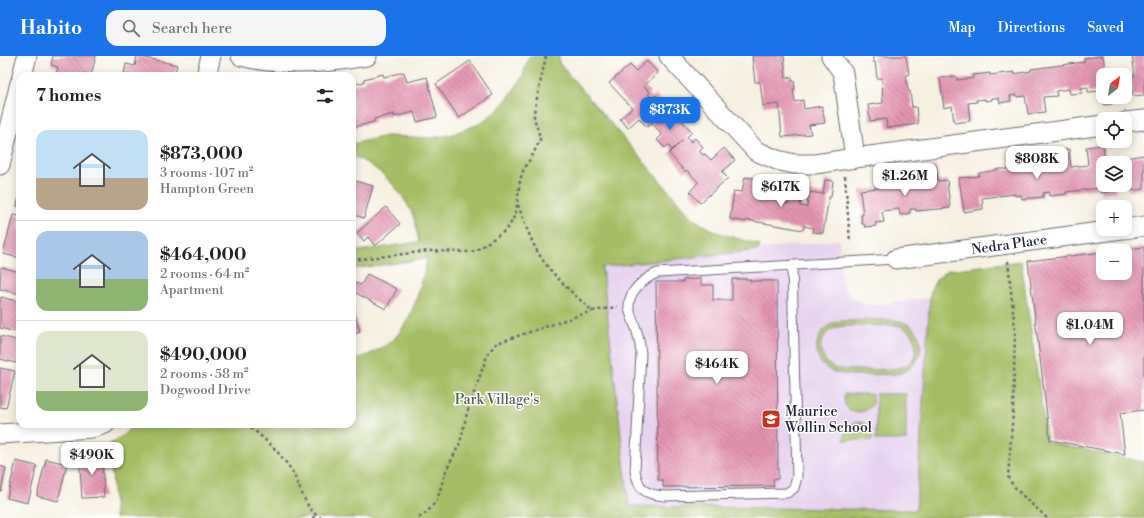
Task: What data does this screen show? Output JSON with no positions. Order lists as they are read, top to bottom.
{
  "streets": {
    "street": ["Nedra Place"]
  },
  "parks": ["Park Village's"],
  "places": {
    "school or university": ["Maurice Wollin School"]
  },
  "north": "top right",
  "page": {
    "header": "Habito",
    "search": "Search here",
    "nav": ["Map", "Directions", "Saved"],
    "map_buttons": ["+", "−"],
    "heading": "7 homes",
    "price": [
      "$873K",
      "$808K",
      "$1.26M",
      "$617K",
      "$1.04M",
      "$464K",
      "$490K"
    ],
    "list": [
      {
        "name": "$873,000",
        "note": "3 rooms · 107 m² · Hampton Green"
      },
      {
        "name": "$464,000",
        "note": "2 rooms · 64 m² · Apartment"
      },
      {
        "name": "$490,000",
        "note": "2 rooms · 58 m² · Dogwood Drive"
      }
    ]
  }
}
